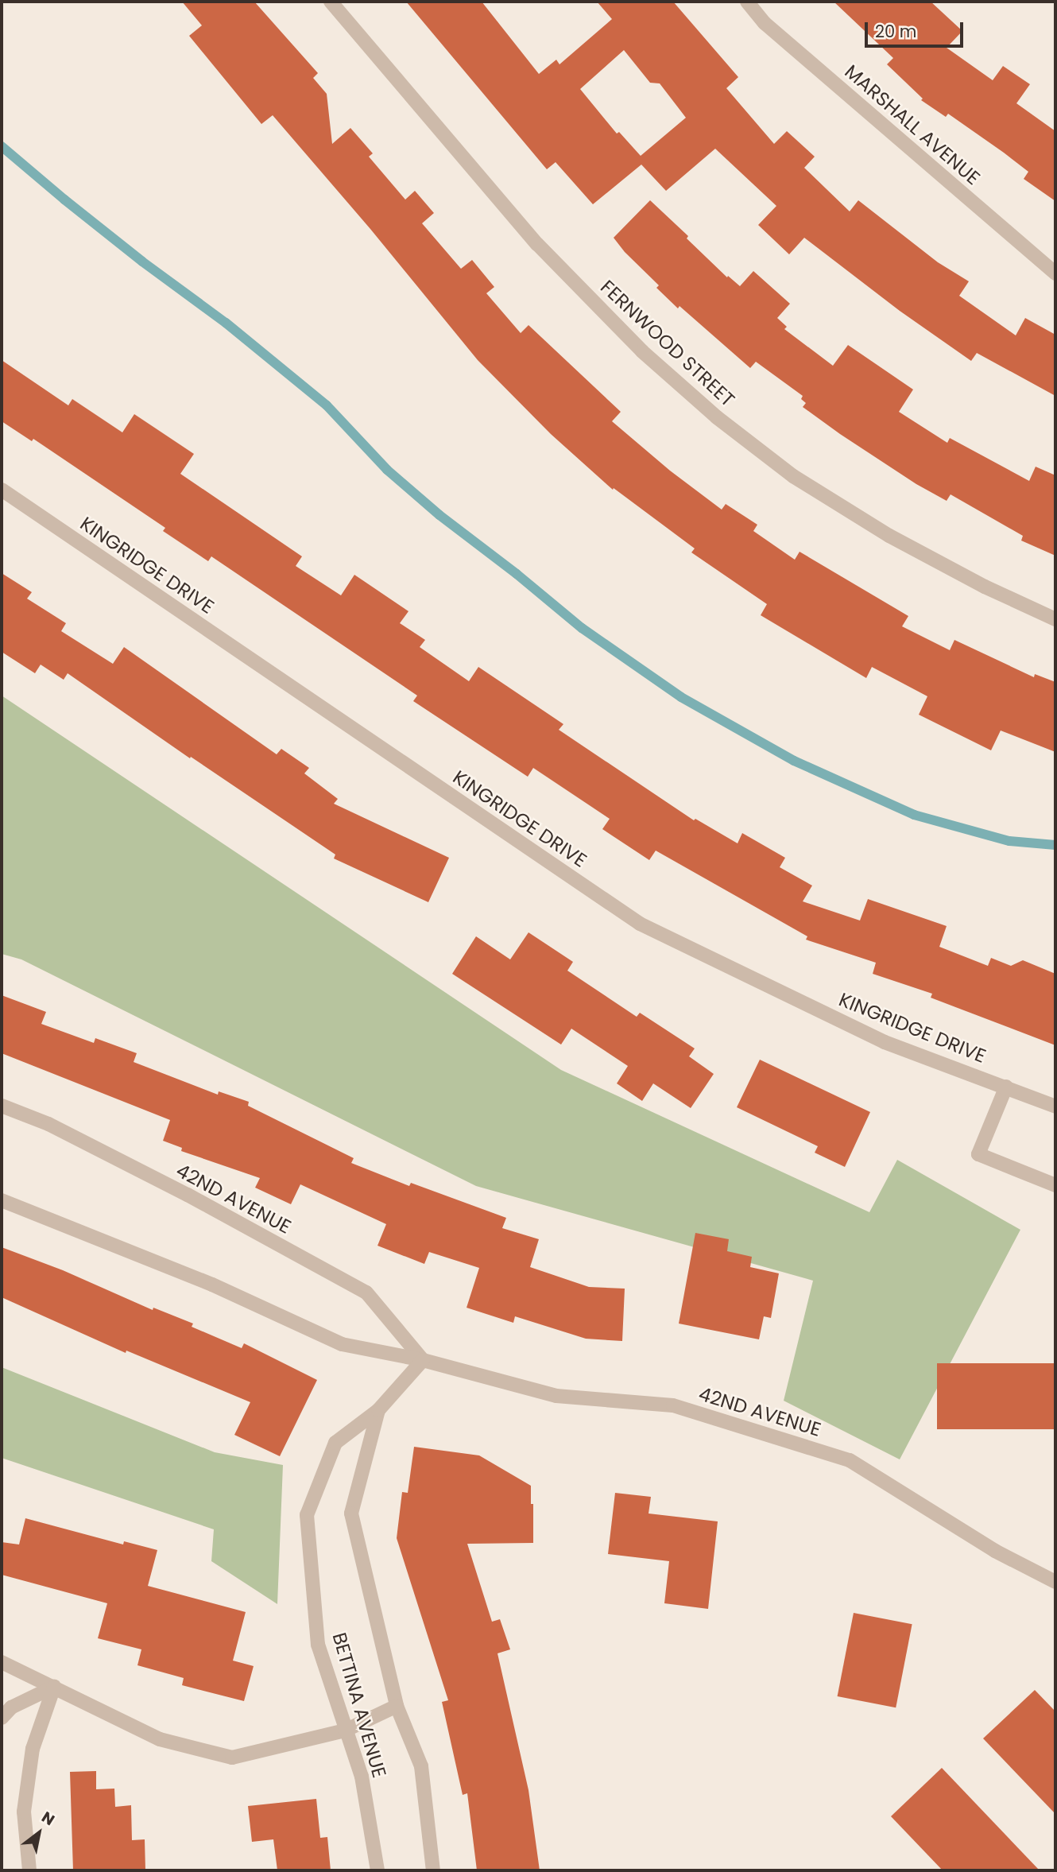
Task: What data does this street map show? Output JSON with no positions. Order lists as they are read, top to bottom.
{
  "streets": {
    "street": [
      "MARSHALL AVENUE",
      "FERNWOOD STREET",
      "KINGRIDGE DRIVE",
      "42ND AVENUE",
      "BETTINA AVENUE"
    ]
  },
  "crossings": [
    ["42ND AVENUE", "BETTINA AVENUE"]
  ],
  "scale_bar": "20 m",
  "north": "top right"
}
